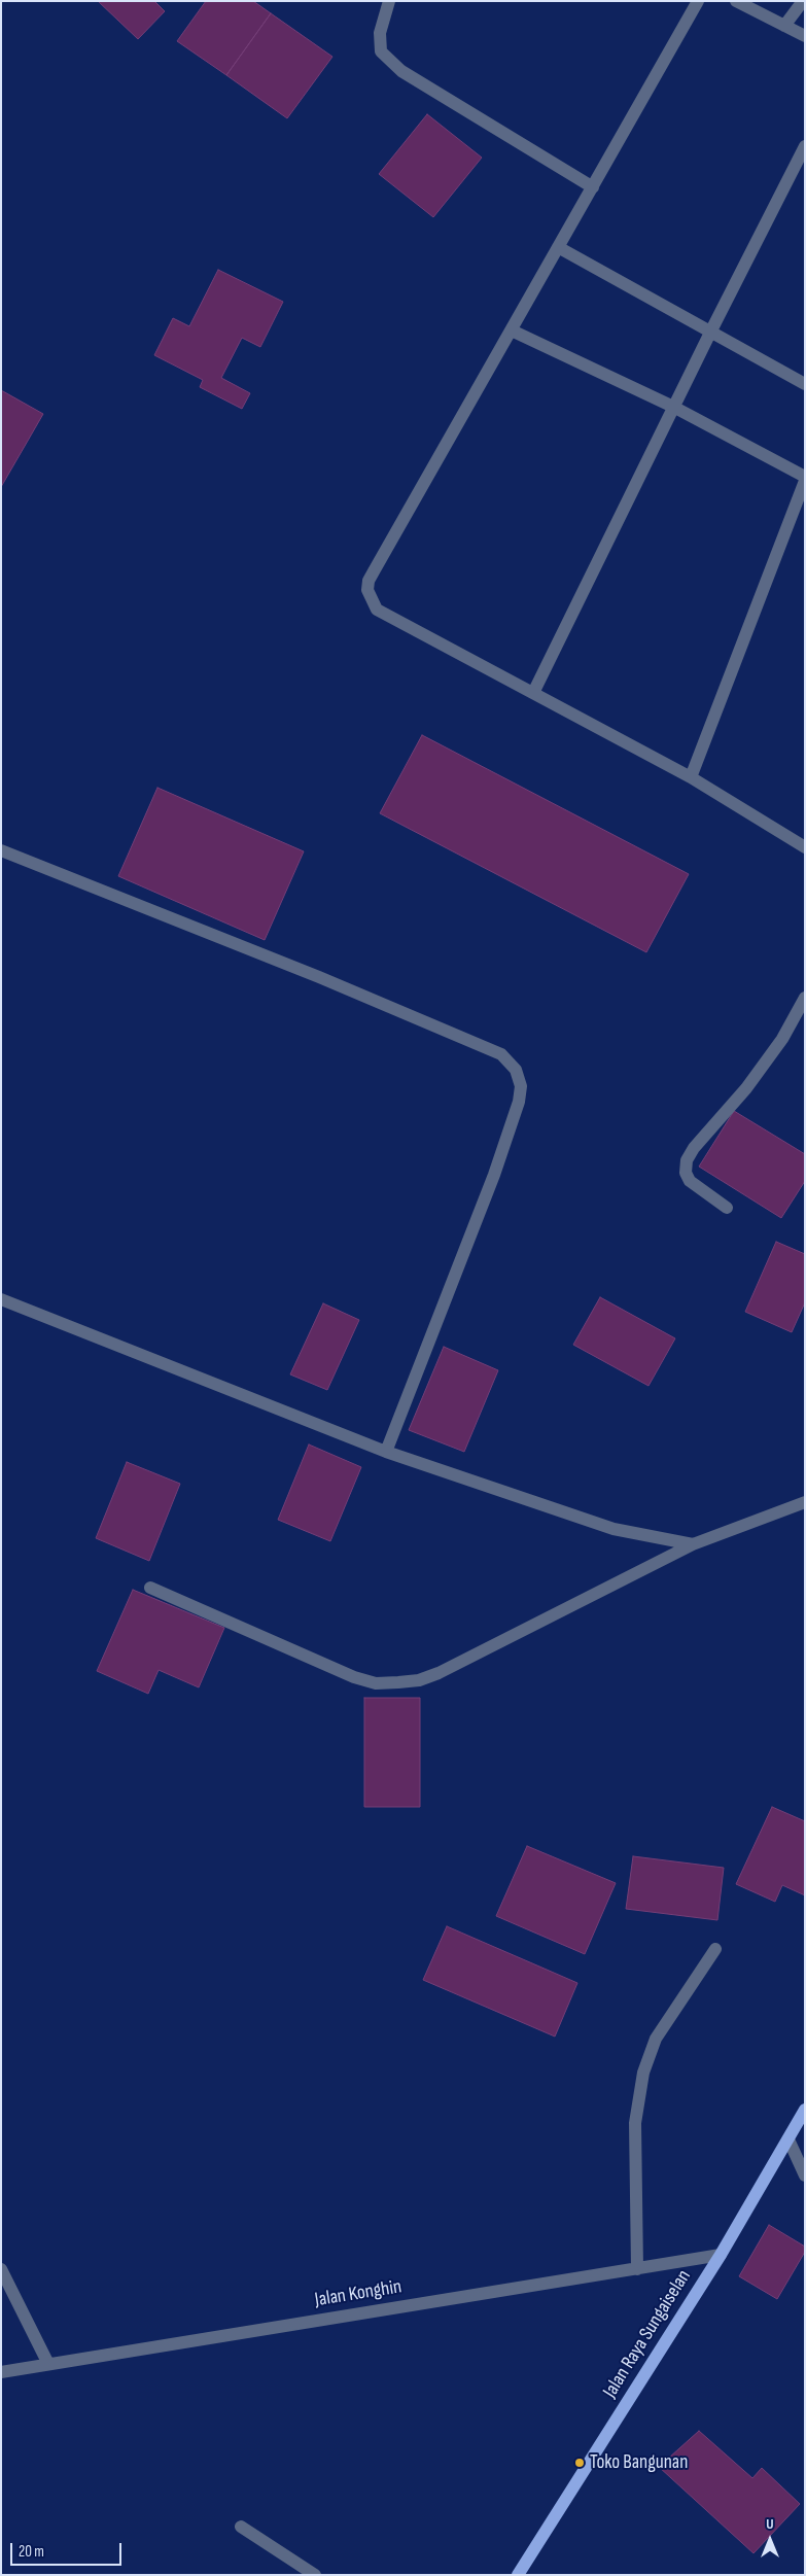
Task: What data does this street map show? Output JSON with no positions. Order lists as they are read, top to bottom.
{
  "streets": {
    "main road": ["Jalan Raya Sungaiselan"],
    "street": ["Jalan Konghin"]
  },
  "crossings": [
    ["Jalan Konghin", "Jalan Raya Sungaiselan"]
  ],
  "places": ["Toko Bangunan"],
  "scale_bar": "20 m",
  "north": "top"
}
